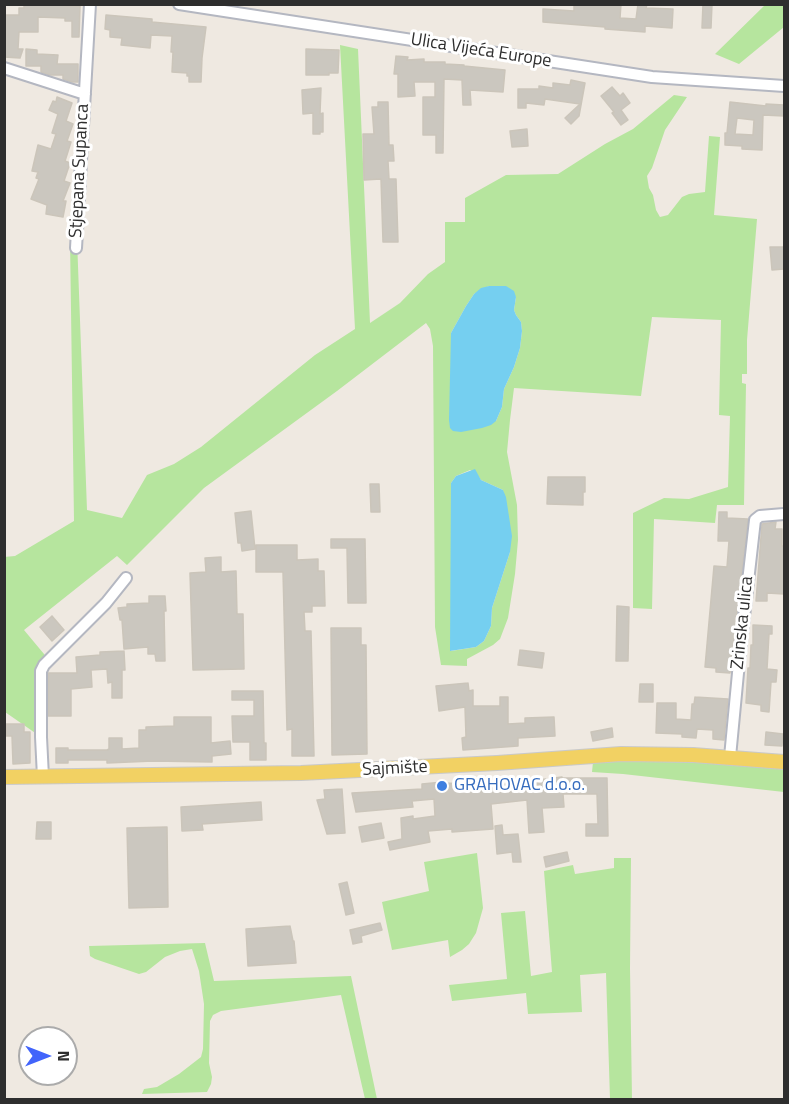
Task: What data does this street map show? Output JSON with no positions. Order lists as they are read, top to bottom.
{
  "streets": {
    "main road": ["Sajmište"],
    "street": ["Ulica Vijeća Europe", "Stjepana Supanca", "Zrinska ulica"]
  },
  "crossings": [
    ["Zrinska ulica", "Sajmište"]
  ],
  "places": ["GRAHOVAC d.o.o."],
  "north": "right"
}
